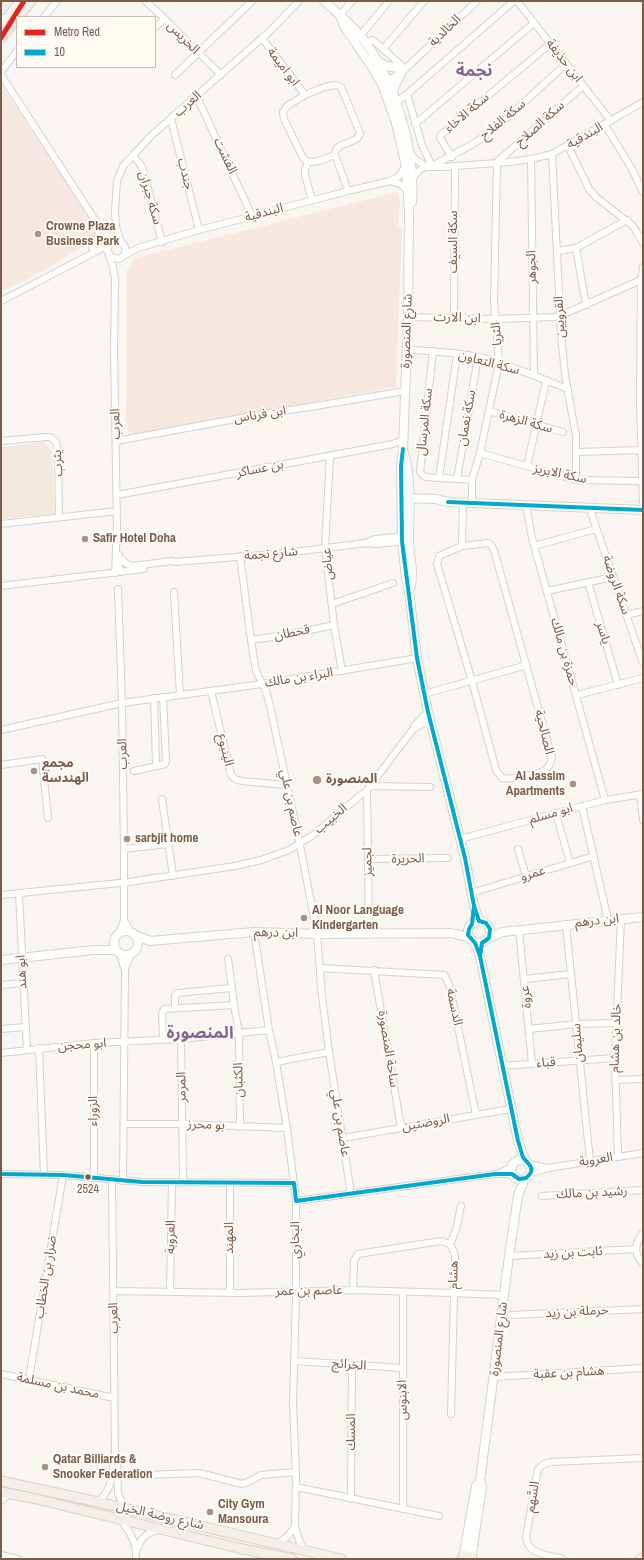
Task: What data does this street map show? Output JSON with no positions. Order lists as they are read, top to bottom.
{
  "streets": {
    "main road": ["شارع المنصورة", "ابن درهم", "شارع روضة الخيل"],
    "street": [
      "الخالدية",
      "الخريس",
      "ابن حذيفة",
      "ابو اميمة",
      "العرب",
      "سكة الاخاء",
      "سكة الفلاح",
      "سكة الصلاح",
      "البندقية",
      "الفشت",
      "جندب",
      "سكة جبران",
      "سكة السيف",
      "الجوهر",
      "القرويين",
      "ابن الارت",
      "الثريا",
      "سكة التعاون",
      "ابن فرناس",
      "سكة نعمان",
      "سكة المرسال",
      "سكة الزهرة",
      "يثرب",
      "بن عساكر",
      "سكة الابريز",
      "شارع نجمة",
      "عياض",
      "سكة الروضة",
      "قحطان",
      "ياسر",
      "حمزة بن مالك",
      "البراء بن مالك",
      "الصالحية",
      "الينبوع",
      "عاصم بن علي",
      "ابو مسلم",
      "الخبيب",
      "الحريرة",
      "لجميز",
      "عمرو",
      "ابو هند",
      "عروة",
      "الدسمة",
      "خالد بن هشام",
      "سليمان",
      "ابو محجن",
      "ساحة المنصورة",
      "قباء",
      "الكثبان",
      "المرمر",
      "الزوراء",
      "الروضتين",
      "بو محرز",
      "العروبة",
      "رشيد بن مالك",
      "المهند",
      "البخاري",
      "ثابت بن زيد",
      "هشام",
      "ضرار بن الخطاب",
      "عاصم بن عمر",
      "حرملة بن زيد",
      "الخرائج",
      "هشام بن عقبة",
      "محمد بن مسلمة",
      "الابنوس",
      "المسك",
      "السَّهم"
    ]
  },
  "crossings": [
    ["الخالدية", "شارع المنصورة"],
    ["الخريس", "العرب"],
    ["ابن حذيفة", "سكة الاخاء"],
    ["ابن حذيفة", "سكة الفلاح"],
    ["ابن حذيفة", "سكة الصلاح"],
    ["ابن حذيفة", "البندقية"],
    ["ابو اميمة", "العرب"],
    ["العرب", "البندقية"],
    ["العرب", "الفشت"],
    ["العرب", "جندب"],
    ["العرب", "سكة جبران"],
    ["العرب", "ابن فرناس"],
    ["العرب", "بن عساكر"],
    ["العرب", "شارع نجمة"],
    ["العرب", "البراء بن مالك"],
    ["العرب", "الخبيب"],
    ["العرب", "ابن درهم"],
    ["العرب", "عاصم بن عمر"],
    ["العرب", "محمد بن مسلمة"],
    ["العرب", "شارع روضة الخيل"],
    ["سكة الاخاء", "سكة الفلاح"],
    ["سكة الفلاح", "البندقية"],
    ["سكة الصلاح", "البندقية"],
    ["سكة الصلاح", "الثريا"],
    ["البندقية", "الفشت"],
    ["البندقية", "جندب"],
    ["البندقية", "سكة جبران"],
    ["البندقية", "سكة السيف"],
    ["البندقية", "الجوهر"],
    ["البندقية", "القرويين"],
    ["البندقية", "شارع المنصورة"],
    ["البندقية", "الثريا"],
    ["سكة السيف", "ابن الارت"],
    ["الجوهر", "ابن الارت"],
    ["الجوهر", "سكة التعاون"],
    ["القرويين", "ابن الارت"],
    ["القرويين", "سكة التعاون"],
    ["القرويين", "سكة الابريز"],
    ["ابن الارت", "شارع المنصورة"],
    ["ابن الارت", "الثريا"],
    ["شارع المنصورة", "سكة التعاون"],
    ["شارع المنصورة", "ابن فرناس"],
    ["شارع المنصورة", "بن عساكر"],
    ["شارع المنصورة", "شارع نجمة"],
    ["شارع المنصورة", "البراء بن مالك"],
    ["شارع المنصورة", "ابو مسلم"],
    ["شارع المنصورة", "الخبيب"],
    ["شارع المنصورة", "عمرو"],
    ["شارع المنصورة", "ابن درهم"],
    ["شارع المنصورة", "قباء"],
    ["شارع المنصورة", "الروضتين"],
    ["شارع المنصورة", "العروبة"],
    ["شارع المنصورة", "ثابت بن زيد"],
    ["شارع المنصورة", "عاصم بن عمر"],
    ["شارع المنصورة", "هشام بن عقبة"],
    ["الثريا", "سكة التعاون"],
    ["الثريا", "سكة المرسال"],
    ["الثريا", "سكة الزهرة"],
    ["الثريا", "سكة الابريز"],
    ["سكة التعاون", "سكة نعمان"],
    ["سكة التعاون", "سكة المرسال"],
    ["سكة نعمان", "سكة المرسال"],
    ["بن عساكر", "عياض"],
    ["شارع نجمة", "عياض"],
    ["شارع نجمة", "عاصم بن علي"],
    ["عياض", "قحطان"],
    ["عياض", "البراء بن مالك"],
    ["قحطان", "عاصم بن علي"],
    ["حمزة بن مالك", "ابو مسلم"],
    ["البراء بن مالك", "الينبوع"],
    ["البراء بن مالك", "عاصم بن علي"],
    ["الينبوع", "عاصم بن علي"],
    ["عاصم بن علي", "الخبيب"],
    ["عاصم بن علي", "ابن درهم"],
    ["عاصم بن علي", "الدسمة"],
    ["عاصم بن علي", "الروضتين"],
    ["الخبيب", "لجميز"],
    ["الخبيب", "ابو هند"],
    ["الحريرة", "لجميز"],
    ["لجميز", "ابن درهم"],
    ["ابن درهم", "عروة"],
    ["ابن درهم", "خالد بن هشام"],
    ["ابن درهم", "سليمان"],
    ["ابن درهم", "البخاري"],
    ["ابو هند", "ابو محجن"],
    ["عروة", "قباء"],
    ["الدسمة", "ساحة المنصورة"],
    ["الدسمة", "الروضتين"],
    ["خالد بن هشام", "قباء"],
    ["خالد بن هشام", "العروبة"],
    ["سليمان", "قباء"],
    ["سليمان", "العروبة"],
    ["ابو محجن", "الكثبان"],
    ["ابو محجن", "المرمر"],
    ["ابو محجن", "الزوراء"],
    ["ابو محجن", "البخاري"],
    ["ساحة المنصورة", "الروضتين"],
    ["الكثبان", "بو محرز"],
    ["المرمر", "بو محرز"],
    ["بو محرز", "البخاري"],
    ["العروبة", "عاصم بن عمر"],
    ["المهند", "عاصم بن عمر"],
    ["البخاري", "عاصم بن عمر"],
    ["البخاري", "الخرائج"],
    ["البخاري", "شارع روضة الخيل"],
    ["هشام", "عاصم بن عمر"],
    ["ضرار بن الخطاب", "محمد بن مسلمة"],
    ["عاصم بن عمر", "الابنوس"],
    ["الخرائج", "الابنوس"],
    ["الخرائج", "المسك"]
  ],
  "districts": ["نجمة", "المنصورة"],
  "places": [
    "Crowne Plaza Business Park",
    "Safir Hotel Doha",
    "مجمع الهندسة",
    "المنصورة",
    "Al Jassim Apartments",
    "sarbjit home",
    "Al Noor Language Kindergarten",
    "2524",
    "Qatar Billiards & Snooker Federation",
    "City Gym Mansoura"
  ],
  "lines": ["metro line Red", "transit line 10"],
  "legend": ["Metro Red", "10"]
}
